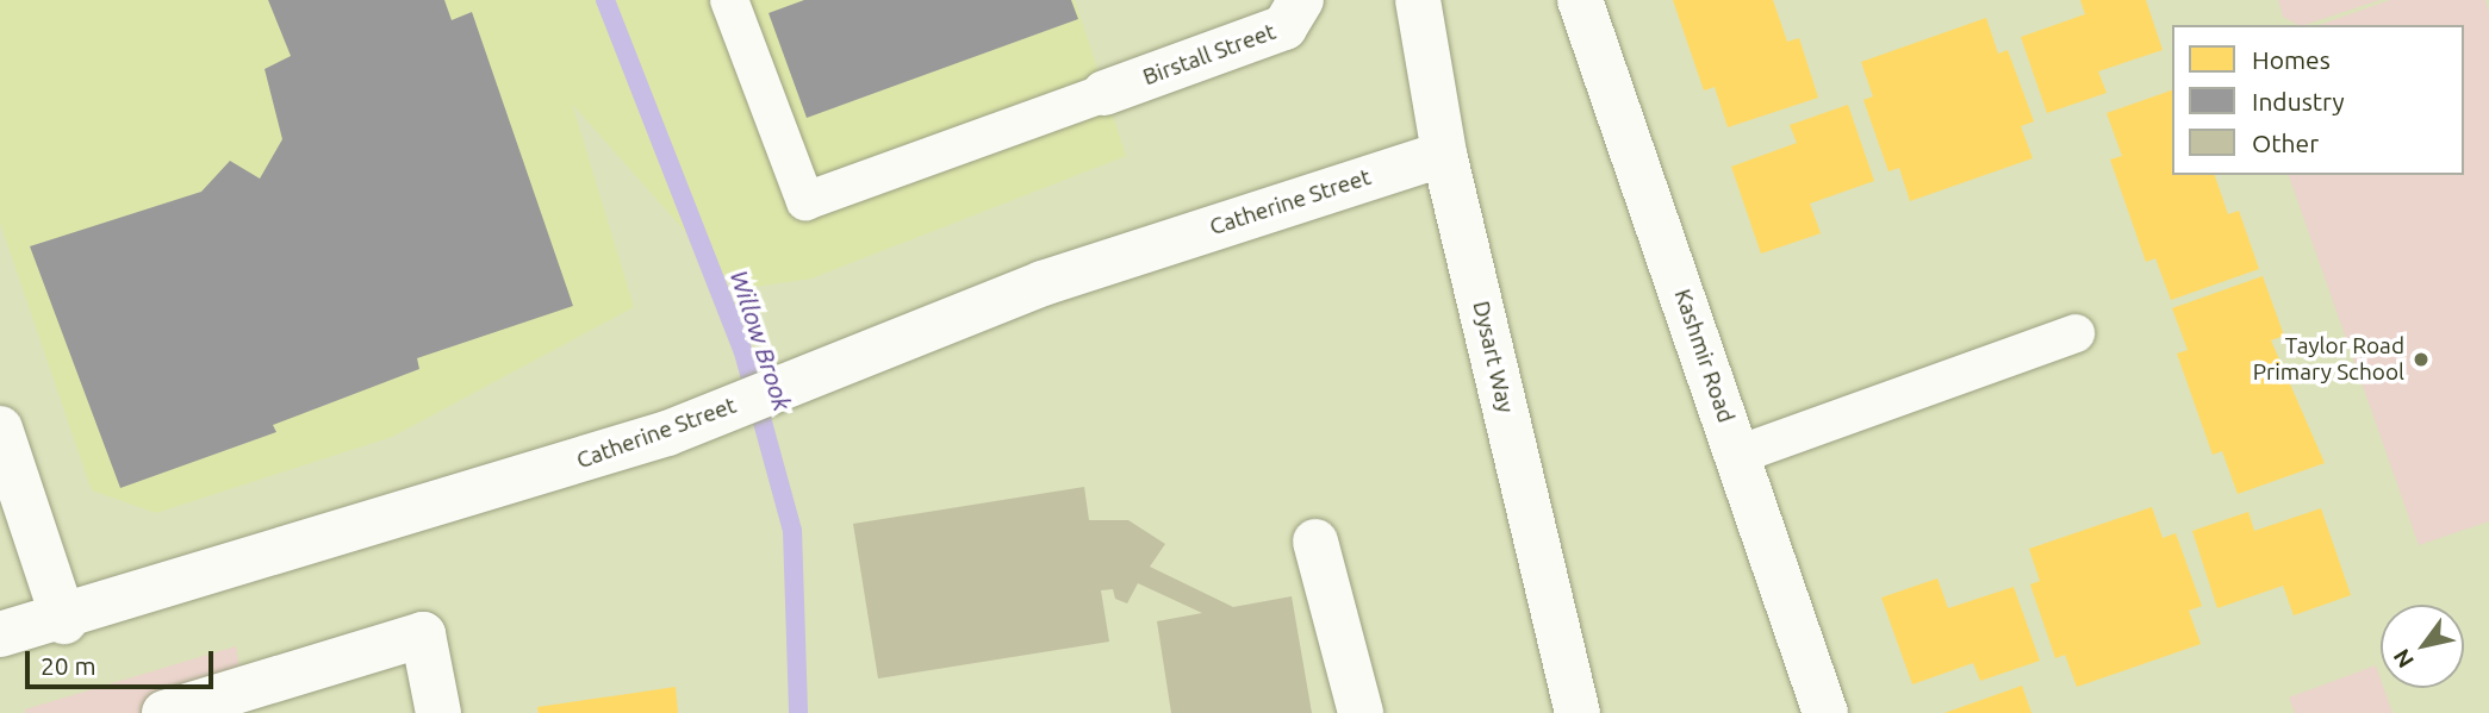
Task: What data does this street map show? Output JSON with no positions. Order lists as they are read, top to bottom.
{
  "streets": {
    "street": [
      "Birstall Street",
      "Catherine Street",
      "Kashmir Road",
      "Dysart Way"
    ]
  },
  "crossings": [
    ["Catherine Street", "Dysart Way"]
  ],
  "water": ["Willow Brook"],
  "places": ["Taylor Road Primary School"],
  "legend": ["Homes", "Industry", "Other"],
  "scale_bar": "20 m",
  "north": "bottom left"
}
